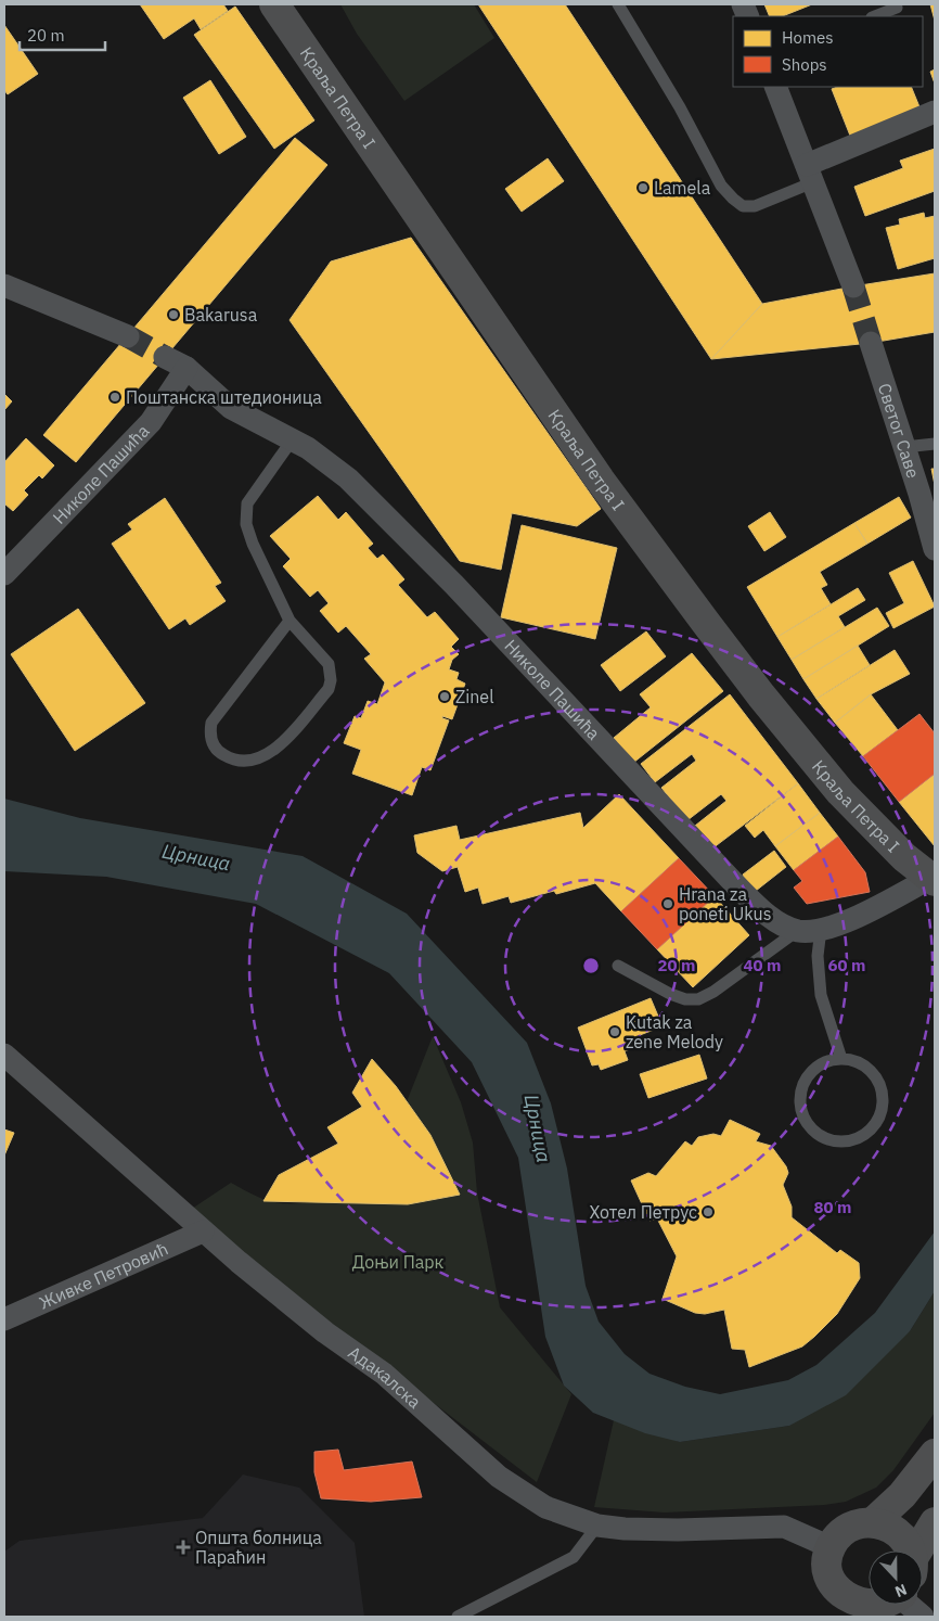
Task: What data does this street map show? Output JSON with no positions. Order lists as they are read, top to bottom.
{
  "streets": {
    "main road": ["Краља Петра I"],
    "street": [
      "Светог Саве",
      "Николе Пашића",
      "Живке Петровић",
      "Адакалска"
    ]
  },
  "crossings": [
    ["Живке Петровић", "Адакалска"]
  ],
  "water": ["Црница"],
  "parks": ["Доњи Парк"],
  "places": {
    "other": [
      "Lamela",
      "Bakarusa",
      "Поштанска штедионица",
      "Zinel",
      "Hrana za poneti Ukus",
      "Kutak za zene Melody",
      "Хотел Петрус"
    ],
    "health": ["Општа болница Параћин"]
  },
  "legend": ["Homes", "Shops"],
  "scale_bar": "20 m",
  "north": "bottom",
  "rings": [
    "20 m",
    "40 m",
    "60 m",
    "80 m"
  ]
}
